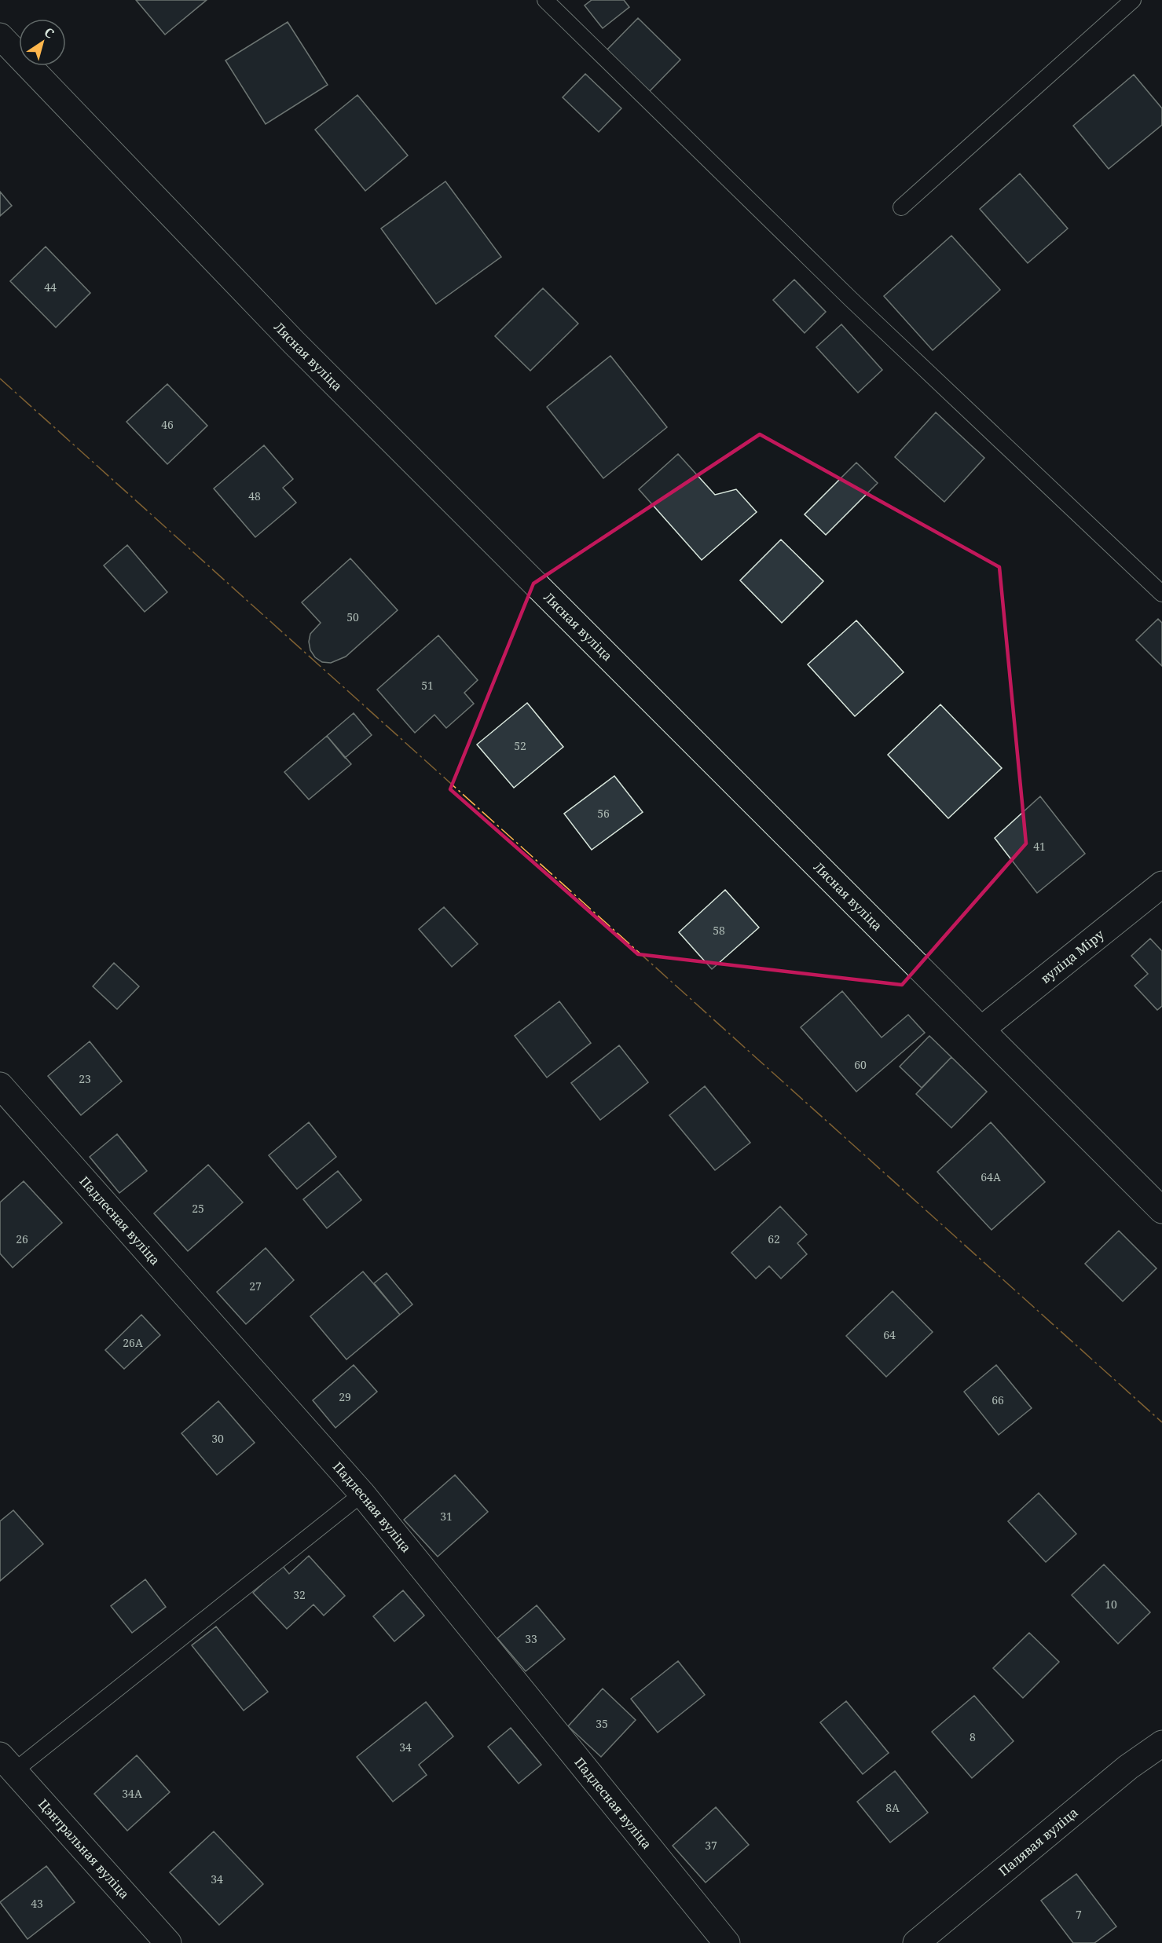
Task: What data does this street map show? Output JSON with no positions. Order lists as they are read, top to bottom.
{
  "streets": {
    "street": [
      "Лясная вуліца",
      "вуліца Міру",
      "Падлесная вуліца",
      "Палявая вуліца",
      "Цэнтральная вуліца"
    ]
  },
  "crossings": [
    ["Лясная вуліца", "вуліца Міру"]
  ],
  "house_numbers": [
    "44",
    "46",
    "48",
    "50",
    "51",
    "52",
    "56",
    "41",
    "58",
    "60",
    "23",
    "64А",
    "25",
    "26",
    "62",
    "27",
    "64",
    "26А",
    "29",
    "66",
    "30",
    "31",
    "32",
    "10",
    "33",
    "35",
    "8",
    "34",
    "34А",
    "8А",
    "37",
    "34",
    "43",
    "7"
  ],
  "north": "top right"
}
